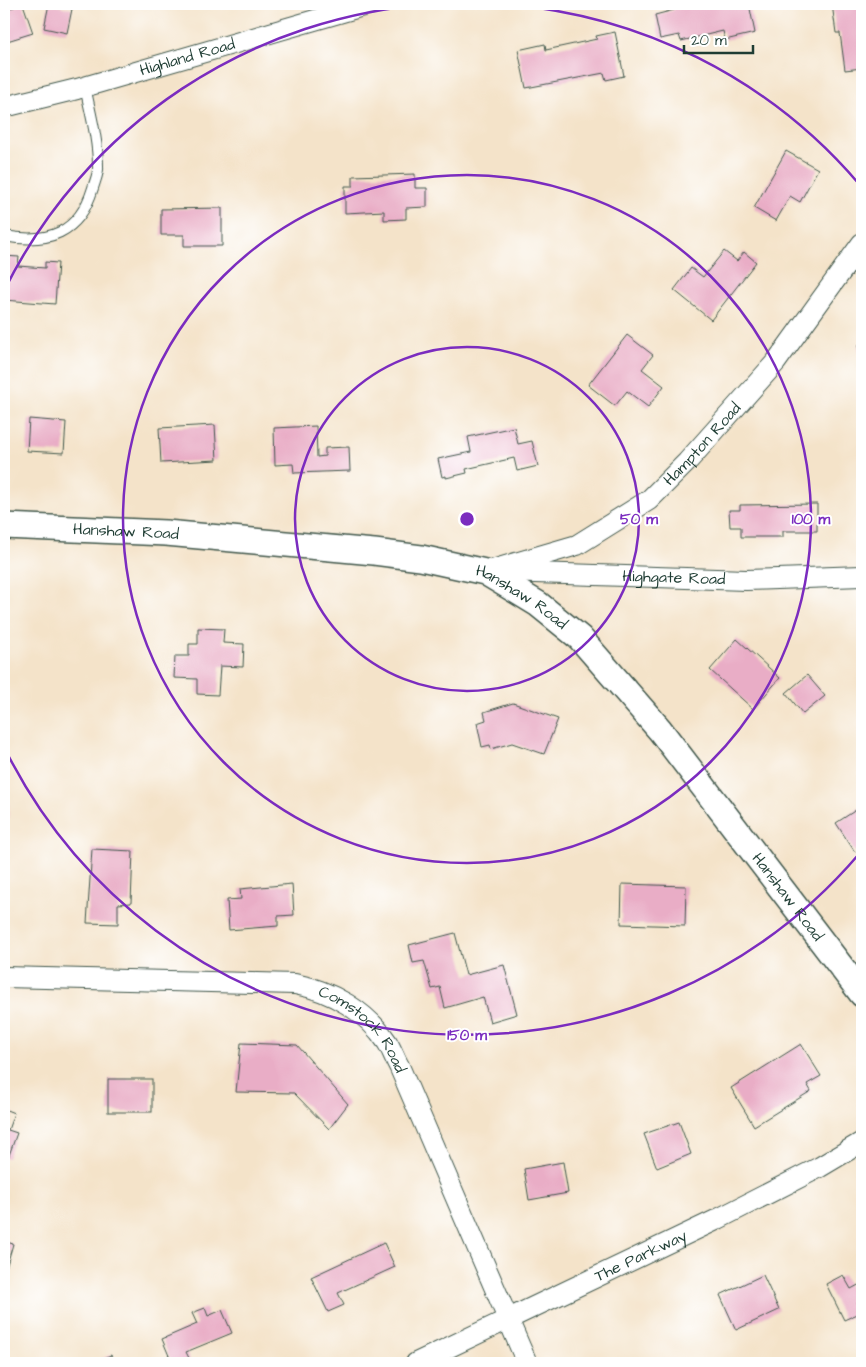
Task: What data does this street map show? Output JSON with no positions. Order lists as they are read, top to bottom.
{
  "streets": {
    "street": [
      "Highland Road",
      "Hampton Road",
      "Hanshaw Road",
      "Highgate Road",
      "Comstock Road",
      "The Parkway"
    ]
  },
  "crossings": [
    ["Hampton Road", "Hanshaw Road"],
    ["Hampton Road", "Highgate Road"],
    ["Hanshaw Road", "Highgate Road"],
    ["Comstock Road", "The Parkway"]
  ],
  "scale_bar": "20 m",
  "rings": ["50 m", "100 m", "150 m"]
}
